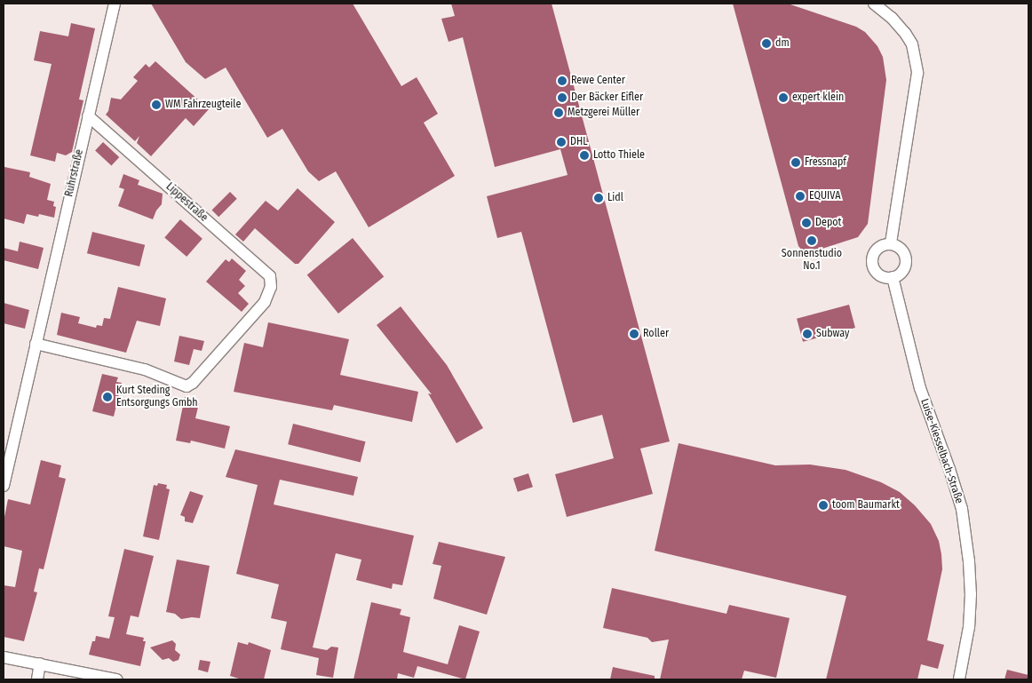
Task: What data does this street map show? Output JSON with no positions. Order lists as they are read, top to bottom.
{
  "streets": {
    "street": ["Ruhrstraße", "Lippestraße", "Luise-Kiesselbach-Straße"]
  },
  "crossings": [
    ["Ruhrstraße", "Lippestraße"]
  ],
  "places": [
    "dm",
    "Rewe Center",
    "Der Bäcker Eifler",
    "expert klein",
    "WM Fahrzeugteile",
    "Metzgerei Müller",
    "DHL",
    "Lotto Thiele",
    "Fressnapf",
    "EQUIVA",
    "Lidl",
    "Depot",
    "Sonnenstudio No.1",
    "Roller",
    "Subway",
    "Kurt Steding Entsorgungs Gmbh",
    "toom Baumarkt"
  ]
}
